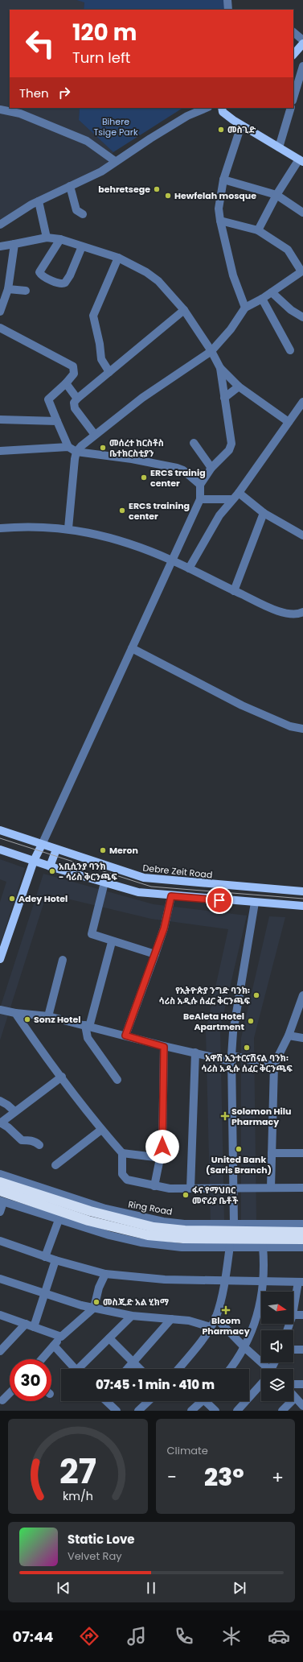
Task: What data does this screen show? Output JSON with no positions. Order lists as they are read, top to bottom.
{
  "streets": {
    "highway": ["Ring Road"],
    "main road": ["Debre Zeit Road"]
  },
  "parks": ["Bihere Tsige Park"],
  "places": {
    "other": [
      "መስጊድ",
      "behretsege",
      "Hewfelah mosque",
      "መሰረተ ከርስቶስ ቤተክርስቲያን",
      "ERCS trainig center",
      "ERCS training center",
      "Meron",
      "አቢሲንያ ባንክ - ሳሪስ ቅርንጫፍ",
      "Adey Hotel",
      "የኢትዮጵያ ንግድ ባንክ፡ ሳሪስ አዲሱ ሰፈር ቅርንጫፍ",
      "Sonz Hotel",
      "BeAleta Hotel Apartment",
      "አዋሽ ኢንተርናሽናል ባንክ፡ ሳሪስ አዲሱ ሰፈር ቅርንጫፍ",
      "United Bank (Saris Branch)",
      "ፋና የማህበር መኖሪያ ቤቶች",
      "መስጂድ አል ሂክማ"
    ],
    "health": ["Solomon Hilu Pharmacy", "Bloom Pharmacy"]
  },
  "north": "right",
  "page": {
    "turn": ["120 m", "Turn left"],
    "then": "Then",
    "limit": "30",
    "trip": "07:45 · 1 min · 410 m",
    "tile": "Climate",
    "heat": ["−", "23°", "+"],
    "song": ["Static Love", "Velvet Ray"],
    "tabs": "07:44",
    "gauge": ["27", "km/h"]
  }
}
